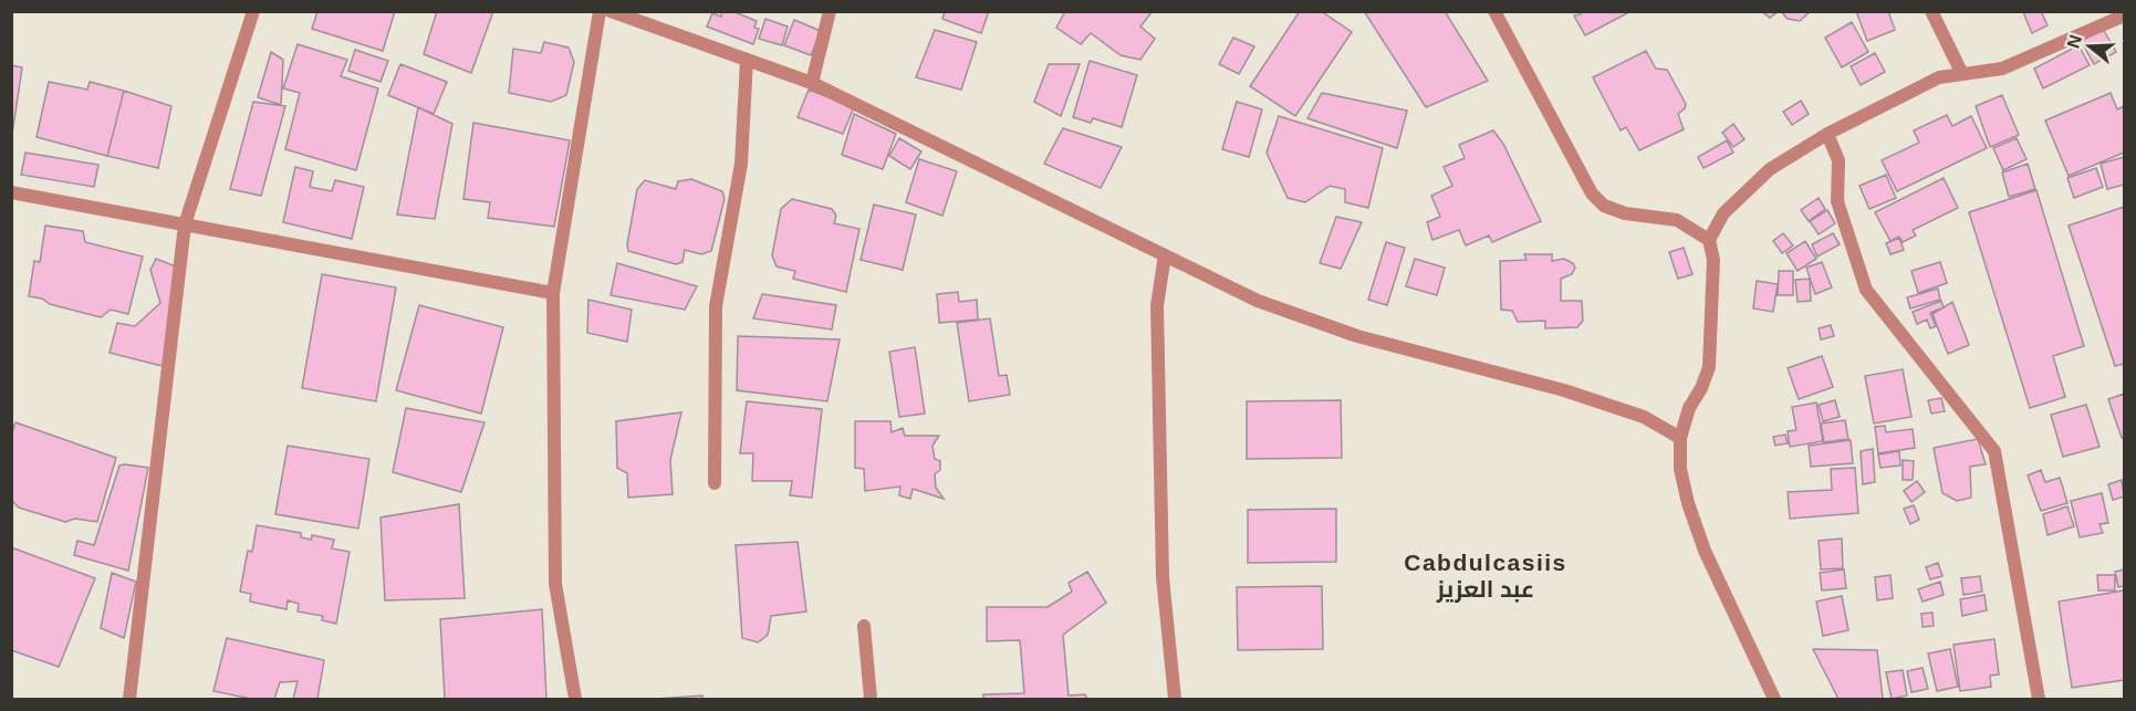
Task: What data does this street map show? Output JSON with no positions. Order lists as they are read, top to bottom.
{
  "districts": ["Cabdulcasiis عبد العزيز"],
  "north": "left"
}
